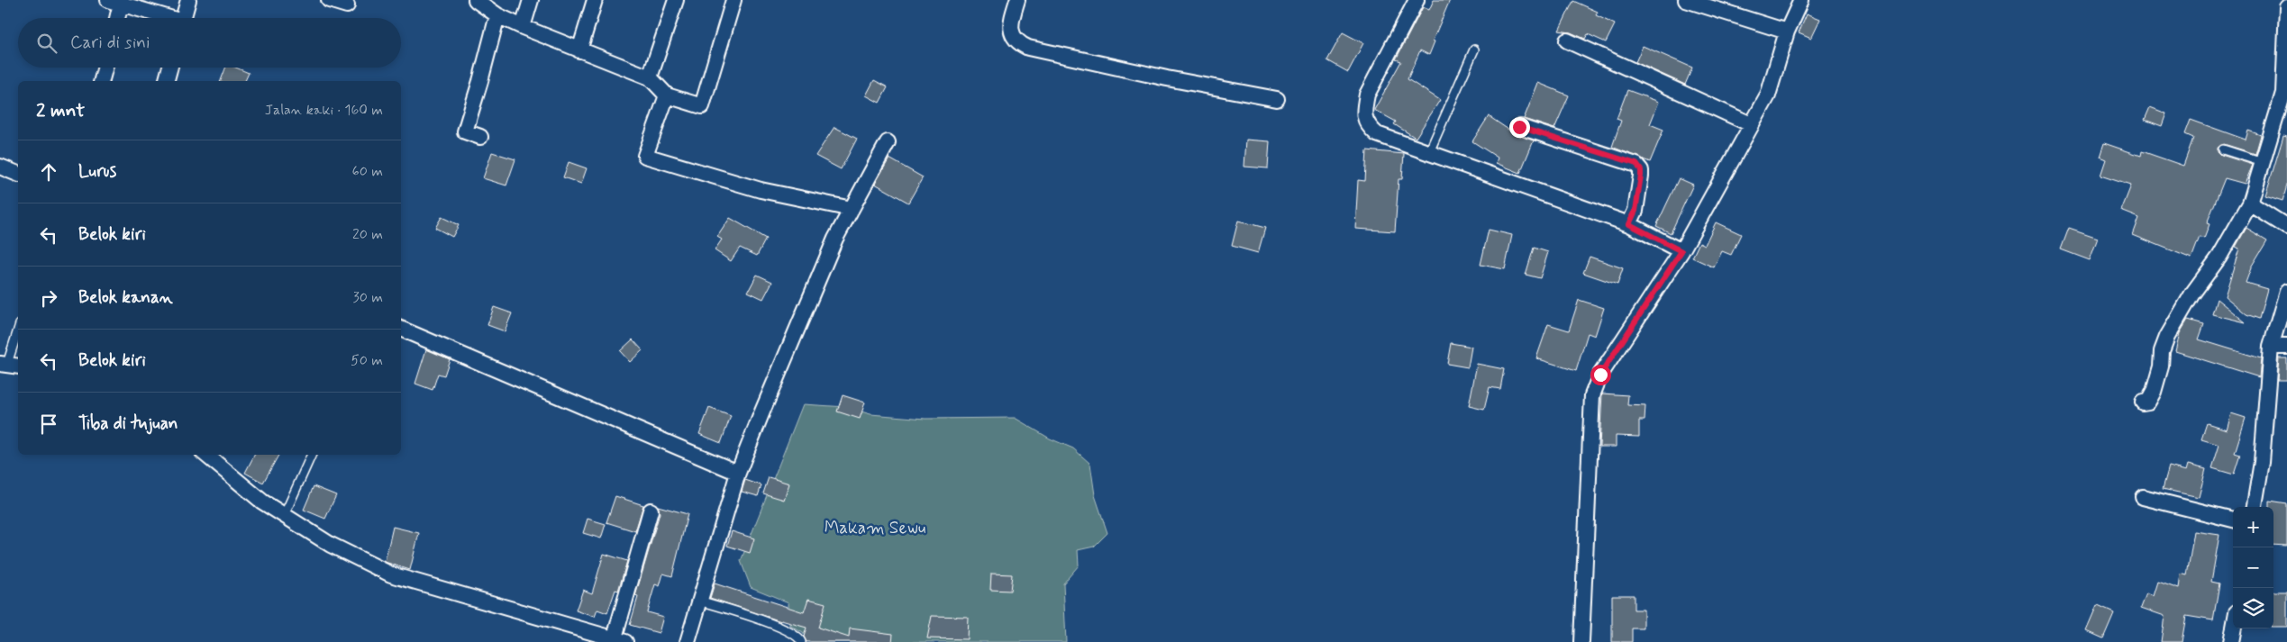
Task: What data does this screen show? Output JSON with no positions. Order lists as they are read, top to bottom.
{
  "parks": ["Makam Sewu"],
  "page": {
    "search": "Cari di sini",
    "heading": ["2 mnt", "Jalan kaki · 160 m"],
    "list": [
      ["Lurus", "60 m"],
      ["Belok kiri", "20 m"],
      ["Belok kanan", "30 m"],
      ["Belok kiri", "50 m"],
      "Tiba di tujuan"
    ],
    "map_buttons": ["+", "−"]
  }
}
